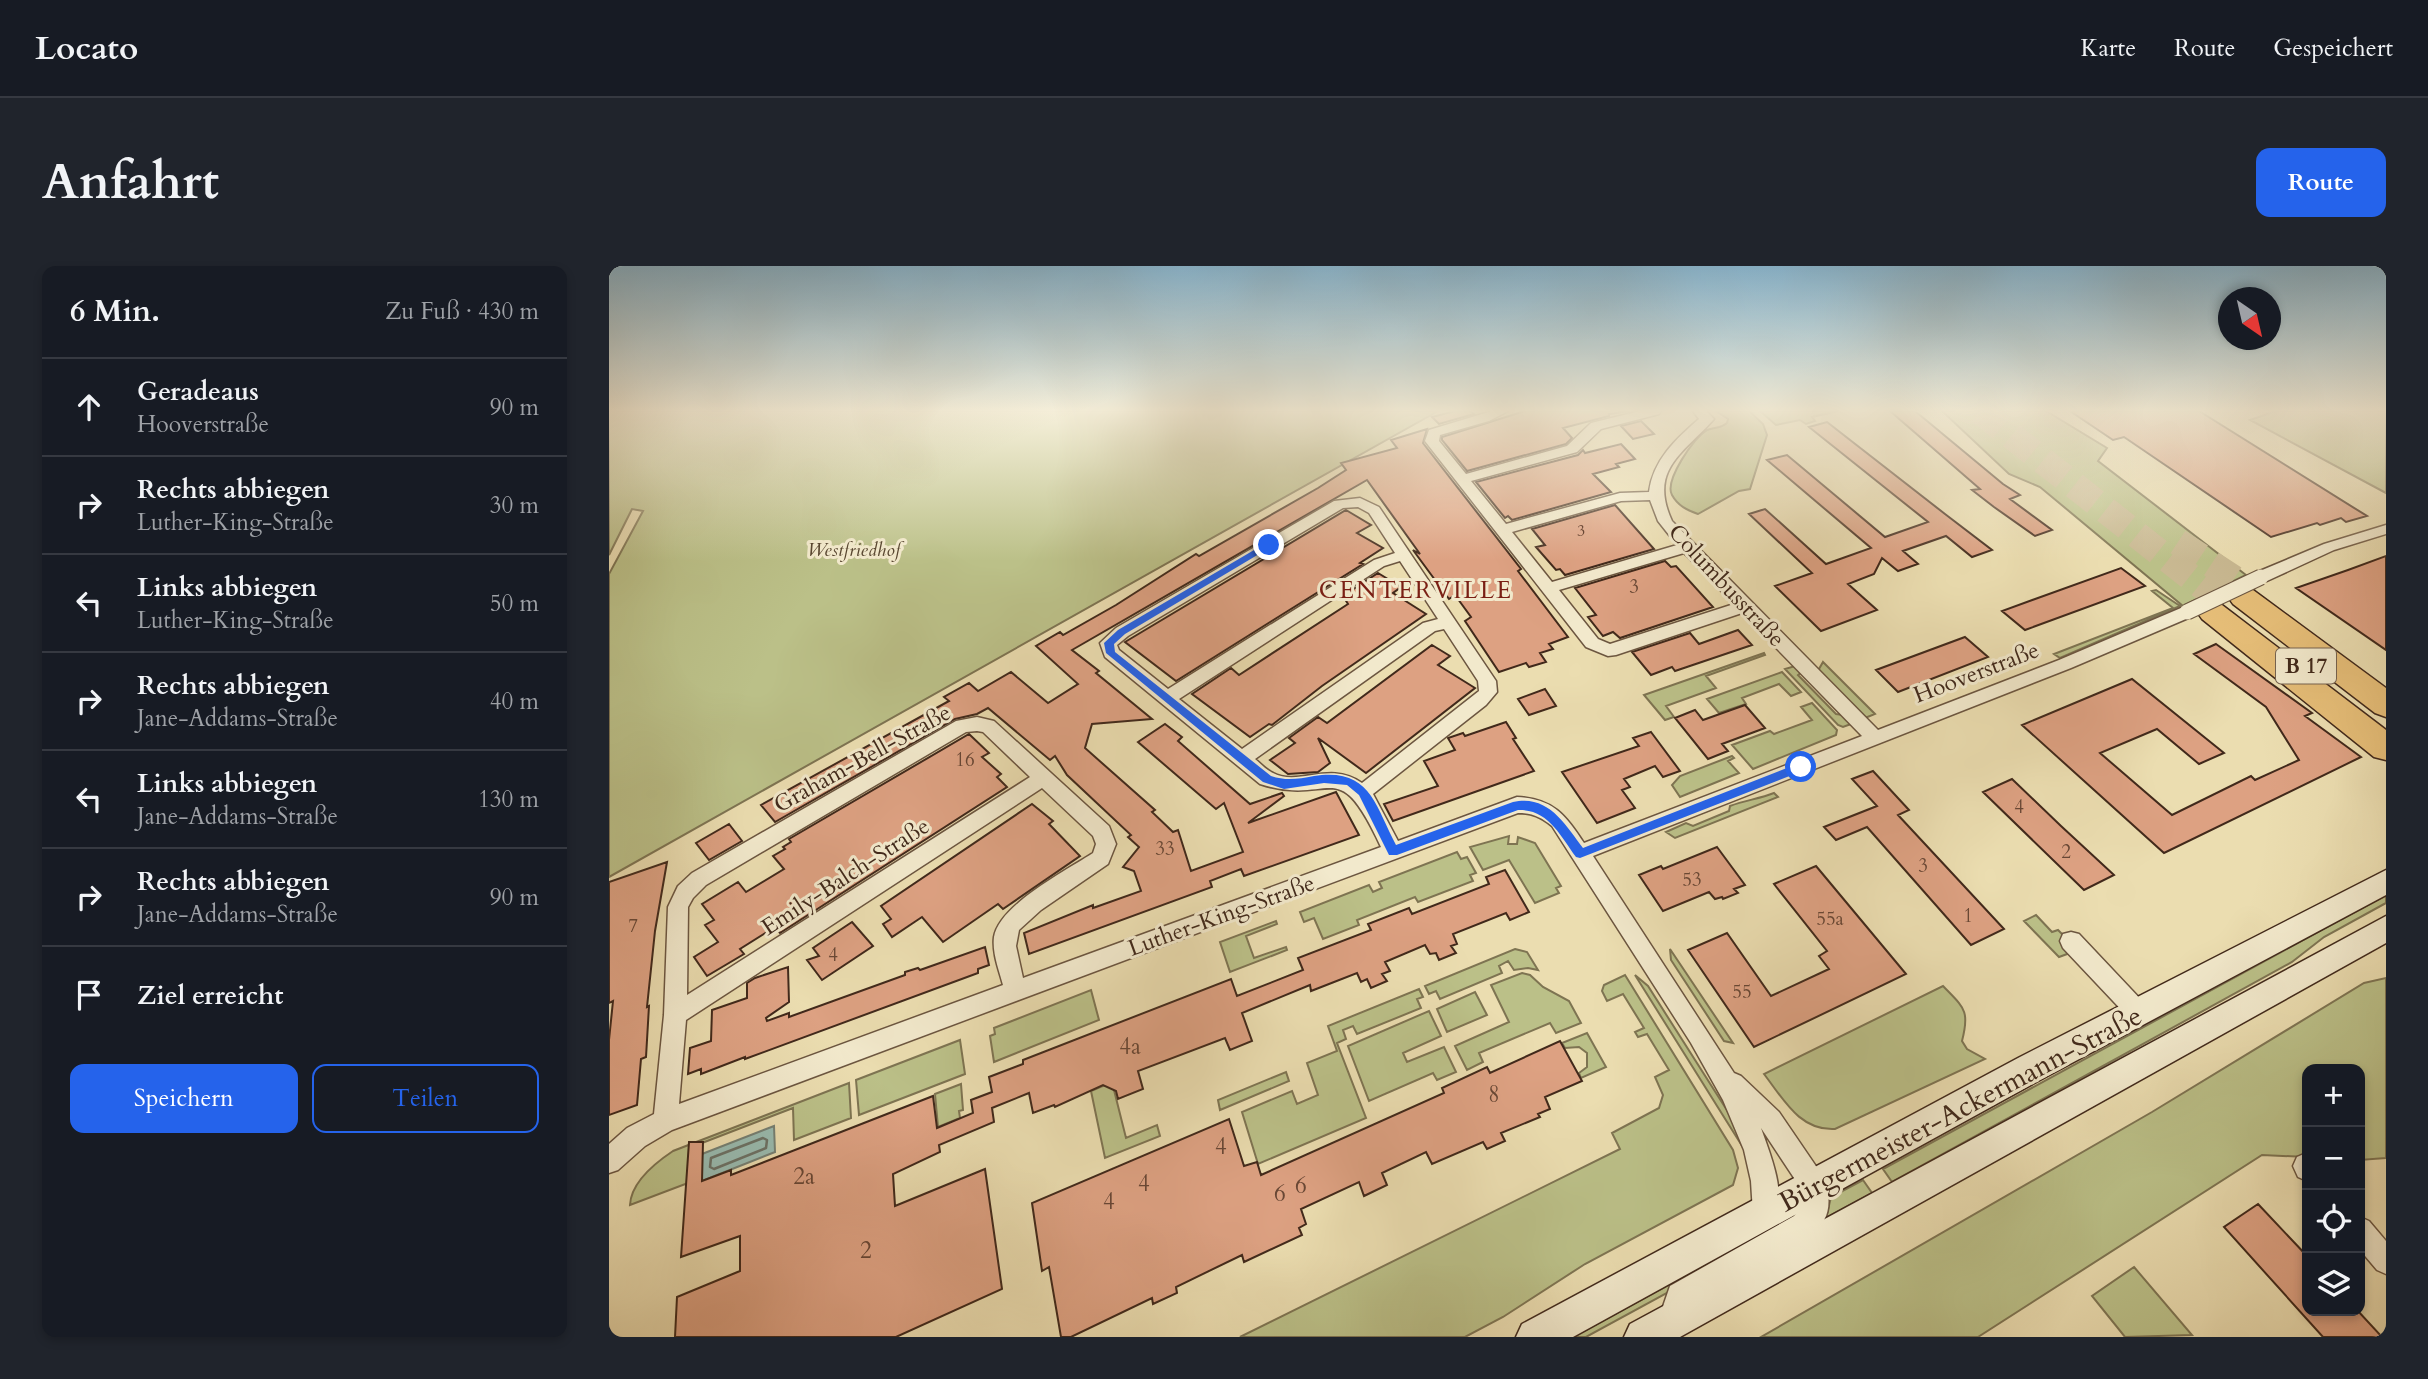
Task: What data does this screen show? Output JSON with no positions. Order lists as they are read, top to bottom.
{
  "streets": {
    "highway": ["B 17"],
    "main road": ["Bürgermeister-Ackermann-Straße"],
    "street": [
      "Columbusstraße",
      "Hooverstraße",
      "Graham-Bell-Straße",
      "Emily-Balch-Straße",
      "Luther-King-Straße"
    ]
  },
  "crossings": [
    ["Columbusstraße", "Hooverstraße"],
    ["B 17", "Hooverstraße"],
    ["Hooverstraße", "Luther-King-Straße"],
    ["Graham-Bell-Straße", "Emily-Balch-Straße"],
    ["Graham-Bell-Straße", "Luther-King-Straße"],
    ["Luther-King-Straße", "Bürgermeister-Ackermann-Straße"]
  ],
  "districts": ["CENTERVILLE"],
  "parks": ["Westfriedhof"],
  "house_numbers": [
    "3",
    "3",
    "16",
    "4",
    "33",
    "2",
    "3",
    "53",
    "1",
    "55a",
    "7",
    "4",
    "55",
    "4a",
    "8",
    "4",
    "2a",
    "4",
    "6",
    "6",
    "4",
    "2"
  ],
  "north": "bottom right",
  "page": {
    "header": "Locato",
    "nav": ["Karte", "Route", "Gespeichert"],
    "buttons": [
      "Route",
      ["Speichern", "Teilen"]
    ],
    "title": "Anfahrt",
    "heading": ["6 Min.", "Zu Fuß · 430 m"],
    "list": [
      ["Geradeaus", "Hooverstraße", "90 m"],
      ["Rechts abbiegen", "Luther-King-Straße", "30 m"],
      ["Links abbiegen", "Luther-King-Straße", "50 m"],
      ["Rechts abbiegen", "Jane-Addams-Straße", "40 m"],
      ["Links abbiegen", "Jane-Addams-Straße", "130 m"],
      ["Rechts abbiegen", "Jane-Addams-Straße", "90 m"],
      "Ziel erreicht"
    ],
    "map_buttons": ["+", "−"]
  }
}
